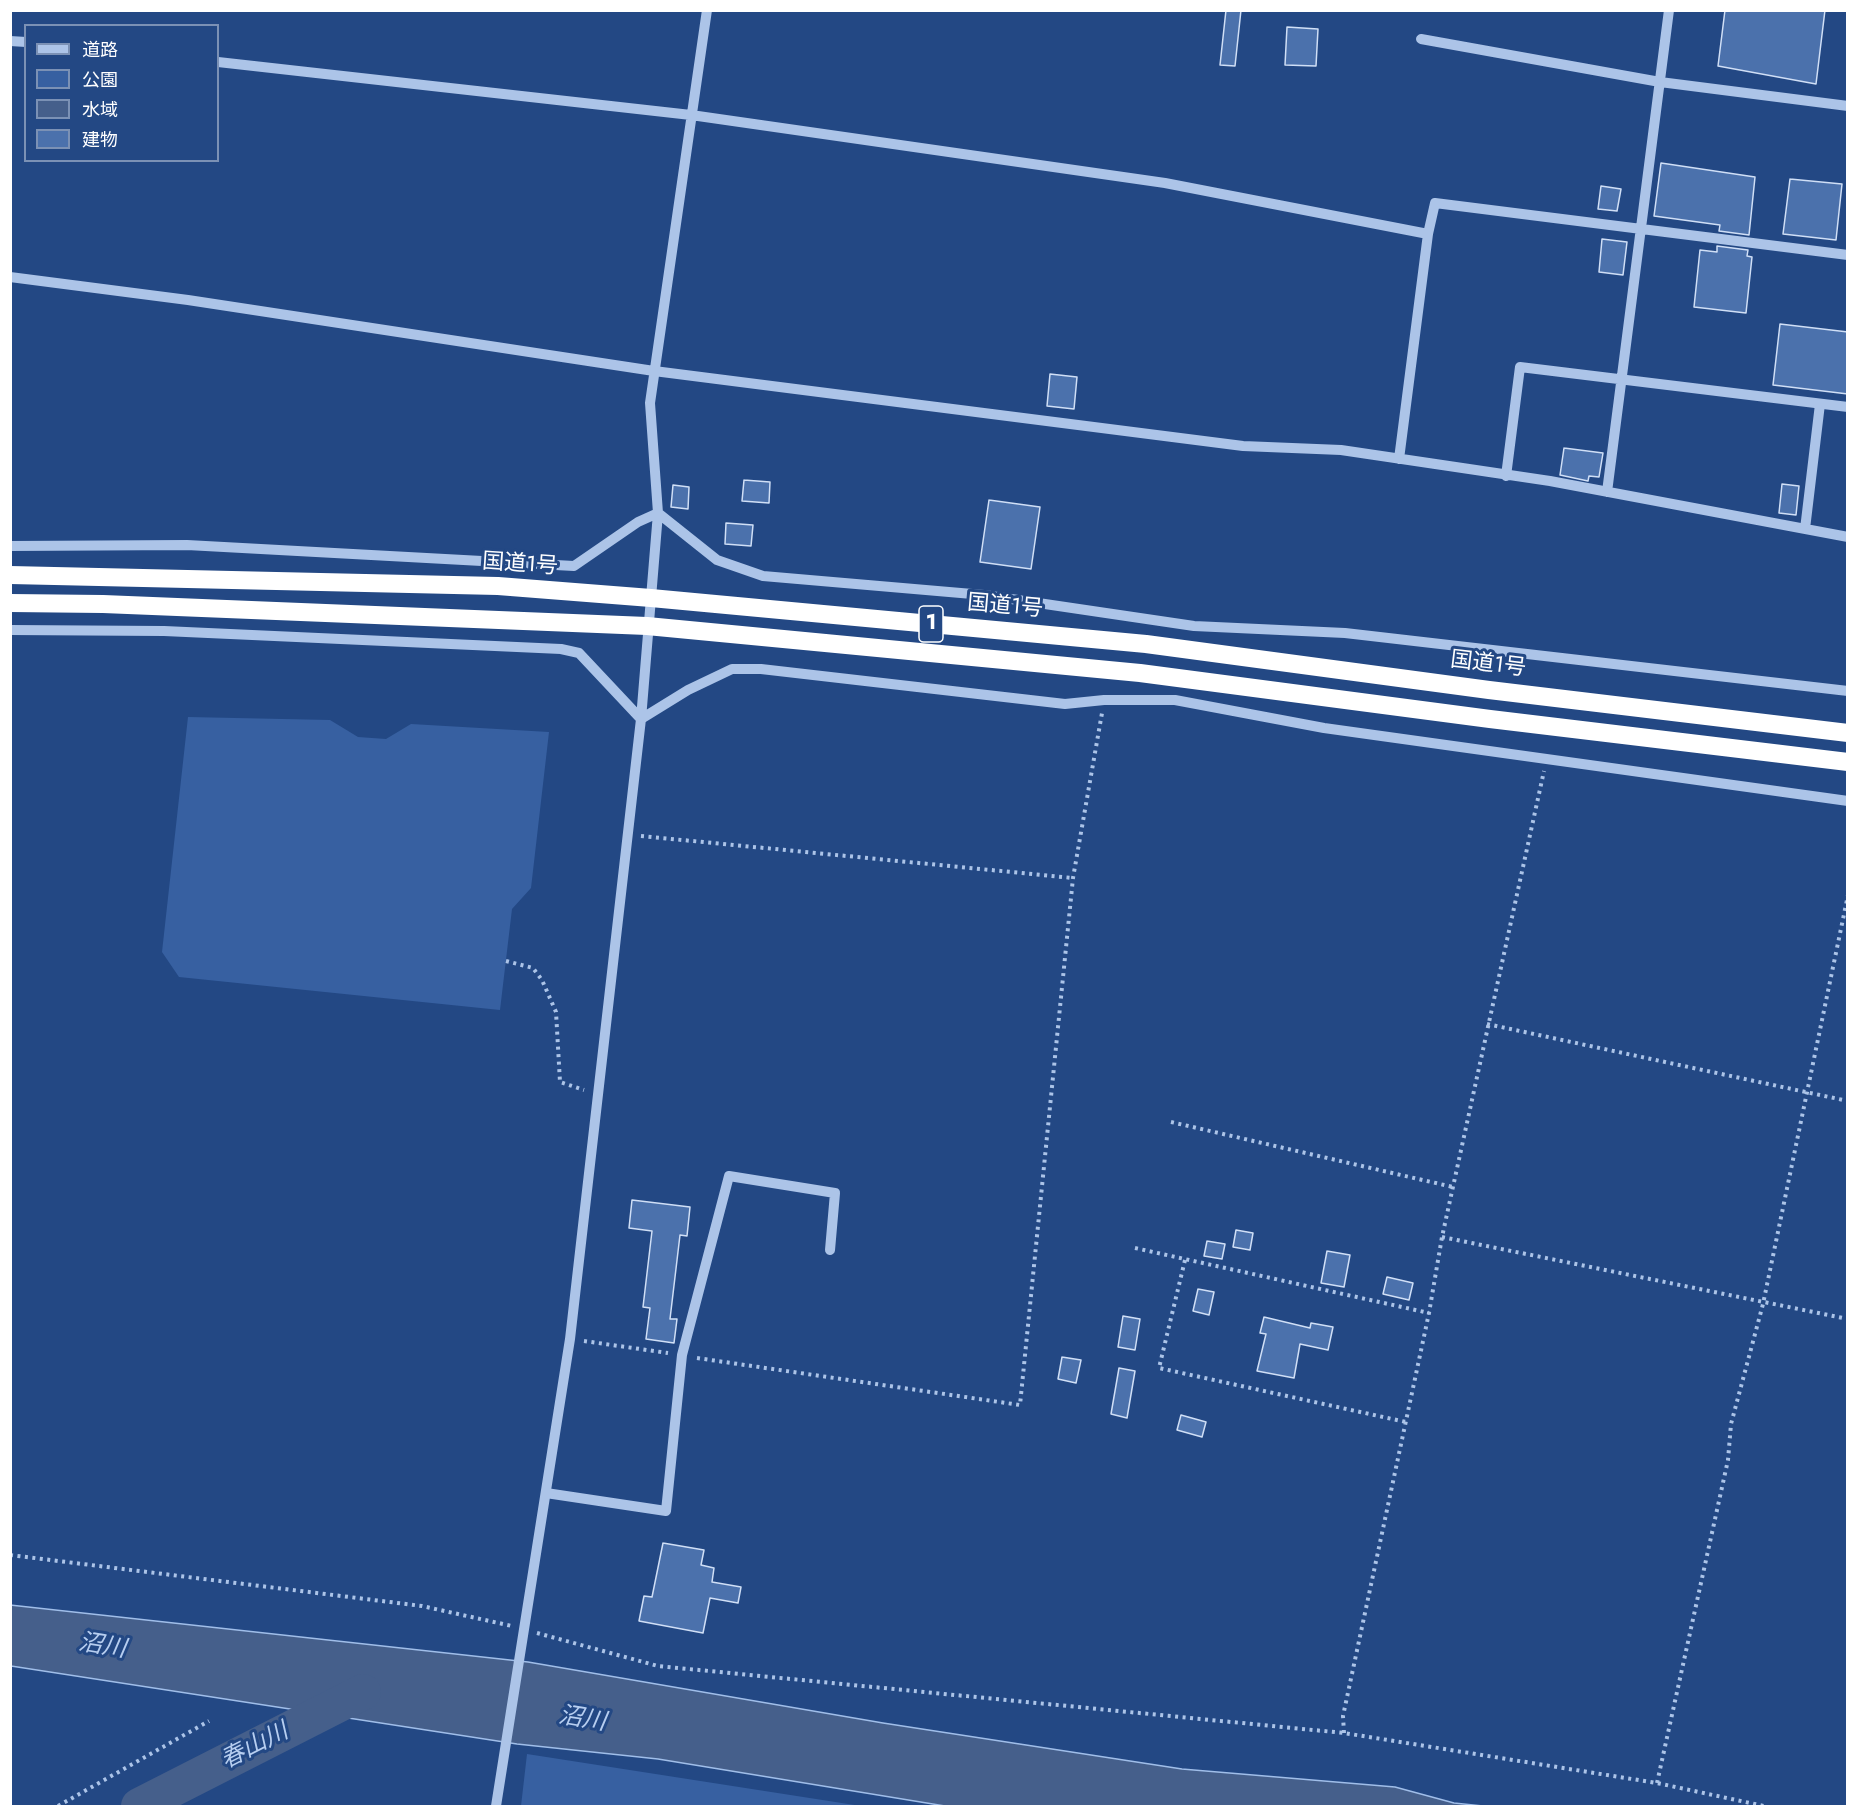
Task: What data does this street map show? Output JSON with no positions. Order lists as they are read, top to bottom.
{
  "streets": {
    "highway": ["国道1号", "1"]
  },
  "water": ["沼川", "春山川"],
  "legend": [
    "道路",
    "公園",
    "水域",
    "建物"
  ]
}
